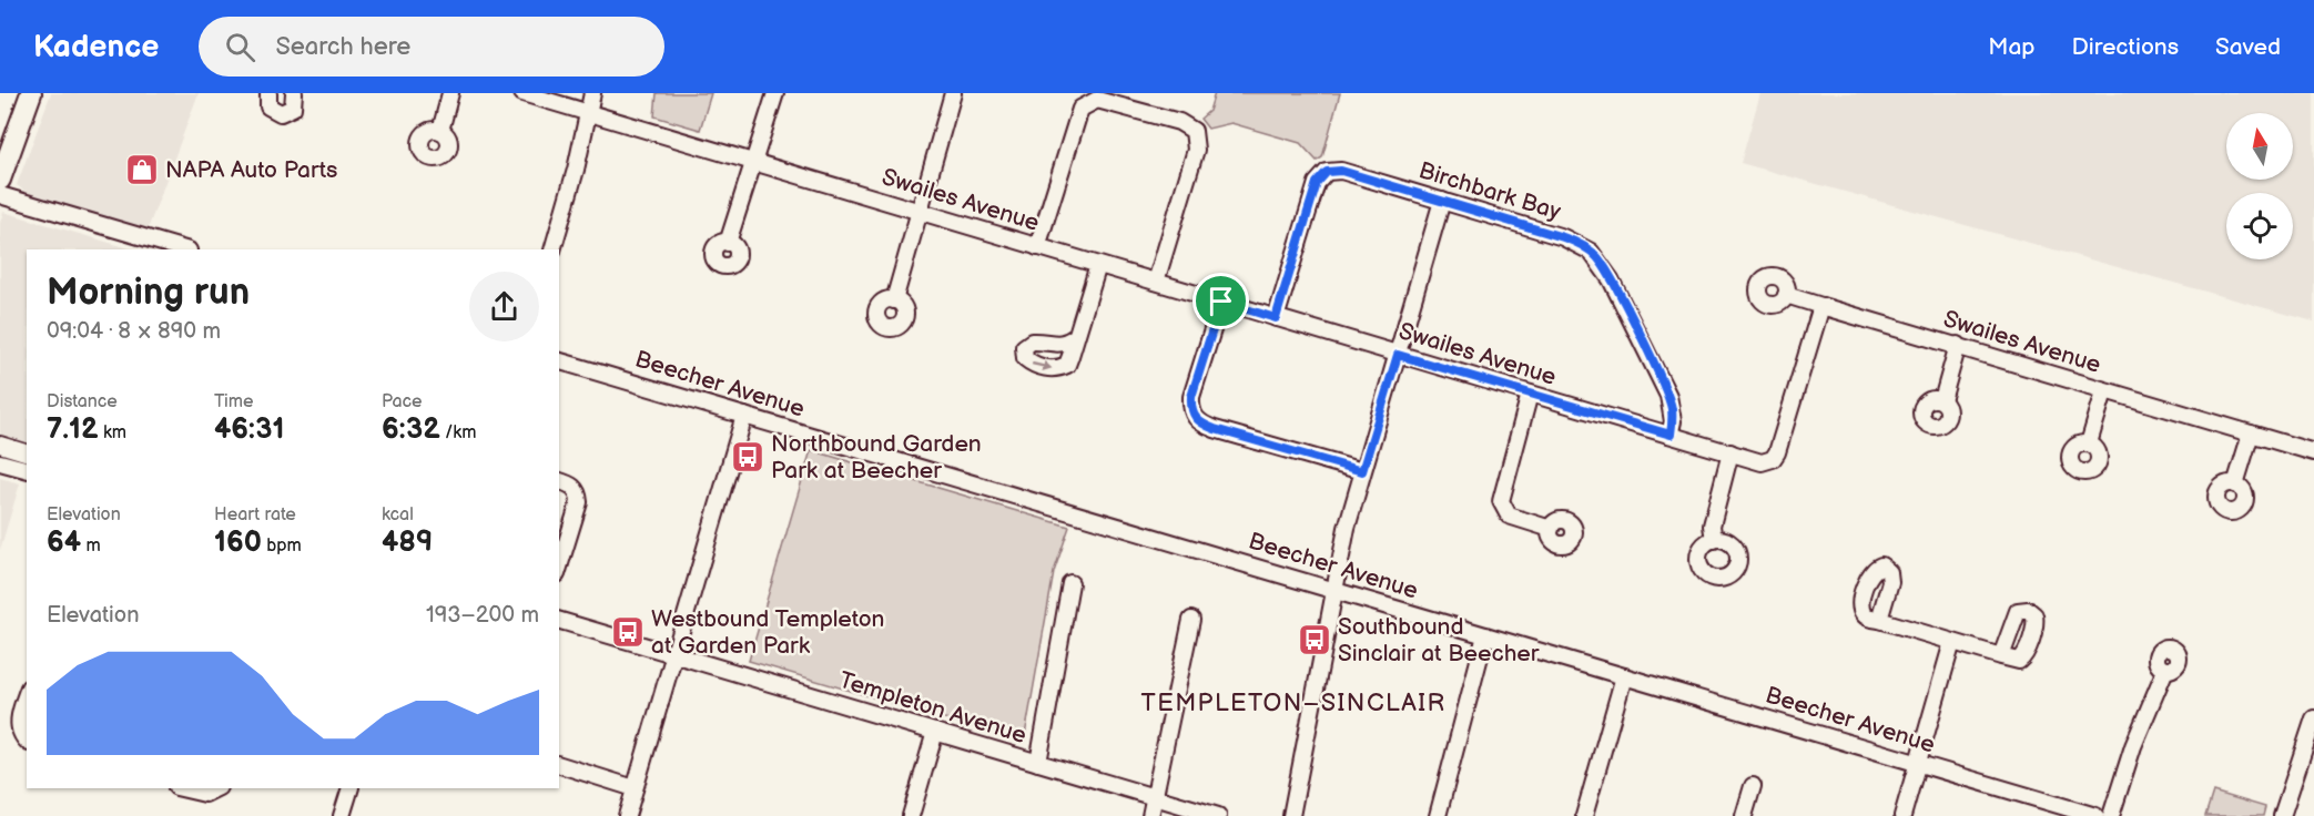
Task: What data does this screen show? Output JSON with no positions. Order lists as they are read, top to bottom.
{
  "streets": {
    "street": [
      "Birchbark Bay",
      "Swailes Avenue",
      "Beecher Avenue",
      "Templeton Avenue"
    ]
  },
  "crossings": [
    ["Birchbark Bay", "Swailes Avenue"]
  ],
  "districts": ["TEMPLETON–SINCLAIR"],
  "places": {
    "shop": ["NAPA Auto Parts"],
    "bus stop": ["Northbound Garden Park at Beecher", "Westbound Templeton at Garden Park", "Southbound Sinclair at Beecher"]
  },
  "north": "top",
  "page": {
    "header": "Kadence",
    "search": "Search here",
    "nav": ["Map", "Directions", "Saved"],
    "heading": ["Morning run", "09:04 · 8 × 890 m"],
    "stats": [
      ["Distance", "7.12 km"],
      ["Time", "46:31"],
      ["Pace", "6:32 /km"],
      ["Elevation", "64 m"],
      ["Heart rate", "160 bpm"],
      ["kcal", "489"]
    ],
    "chart": ["Elevation", "193–200 m"]
  }
}
